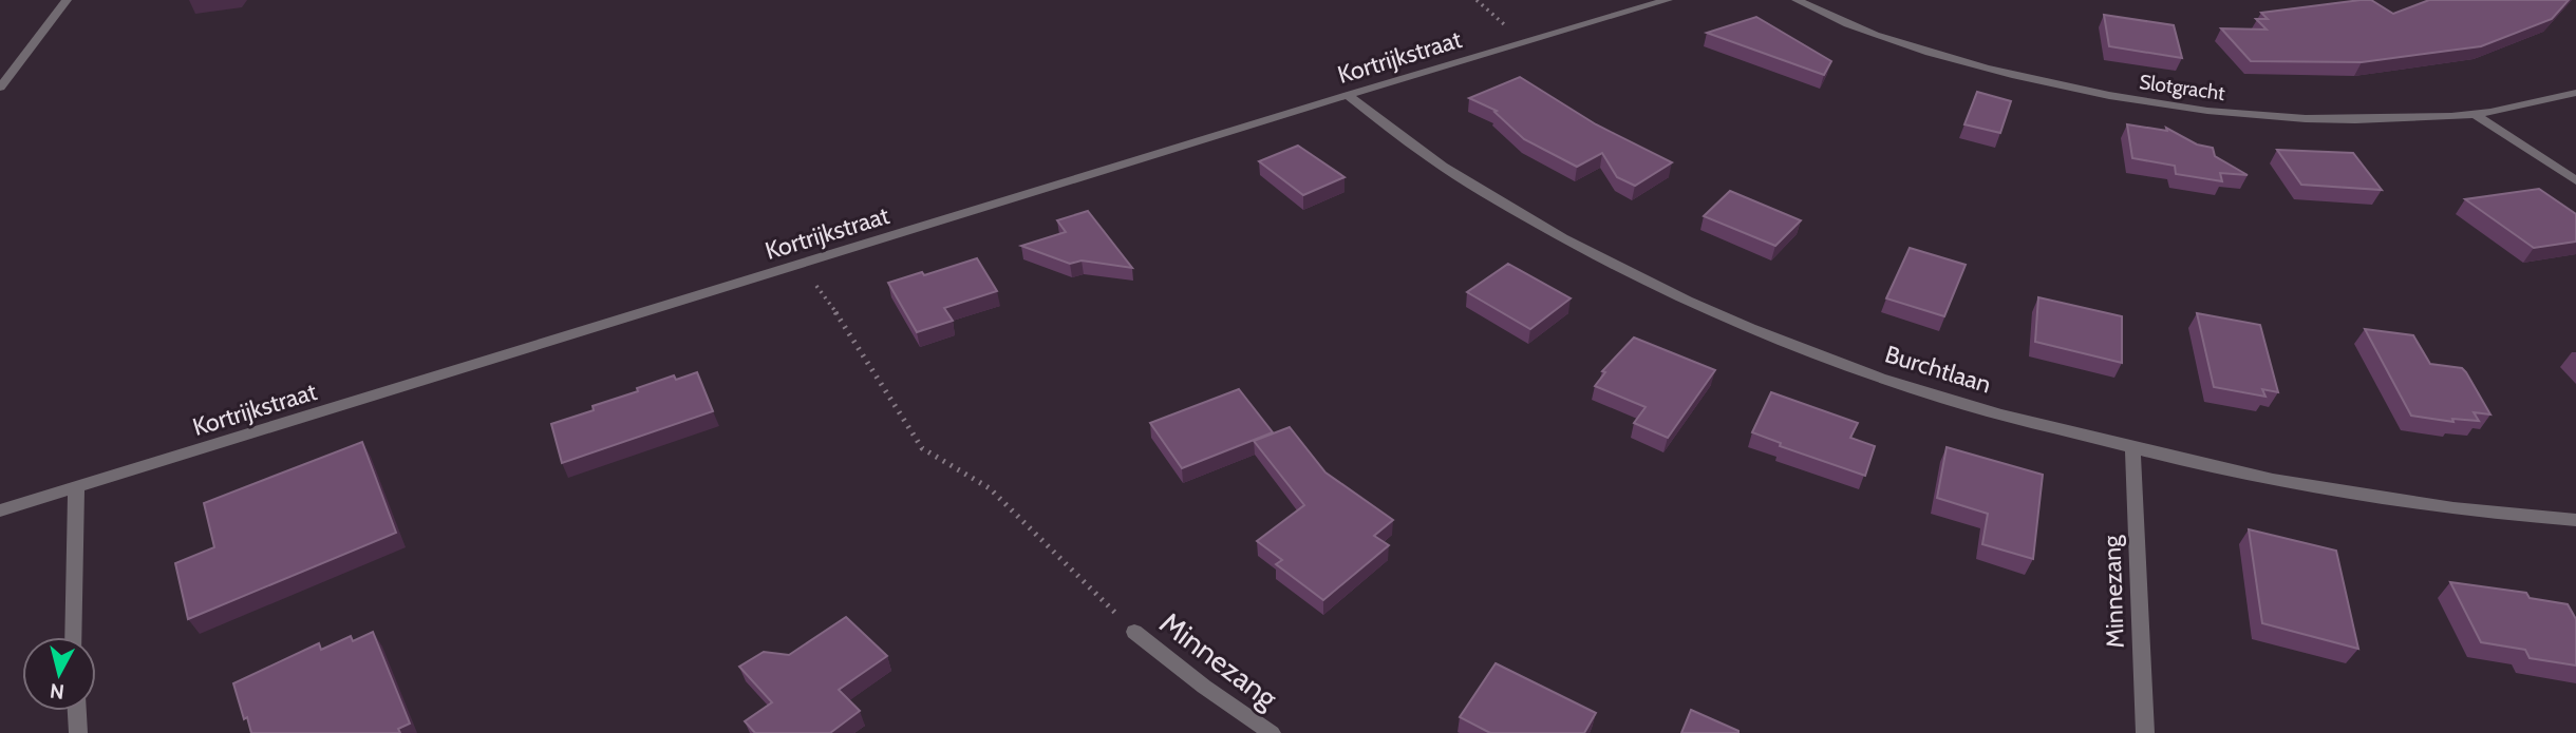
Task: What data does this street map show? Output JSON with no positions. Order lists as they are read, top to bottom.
{
  "streets": {
    "street": [
      "Kortrijkstraat",
      "Slotgracht",
      "Burchtlaan",
      "Minnezang"
    ]
  },
  "crossings": [
    ["Kortrijkstraat", "Burchtlaan"],
    ["Burchtlaan", "Minnezang"]
  ],
  "north": "bottom"
}
